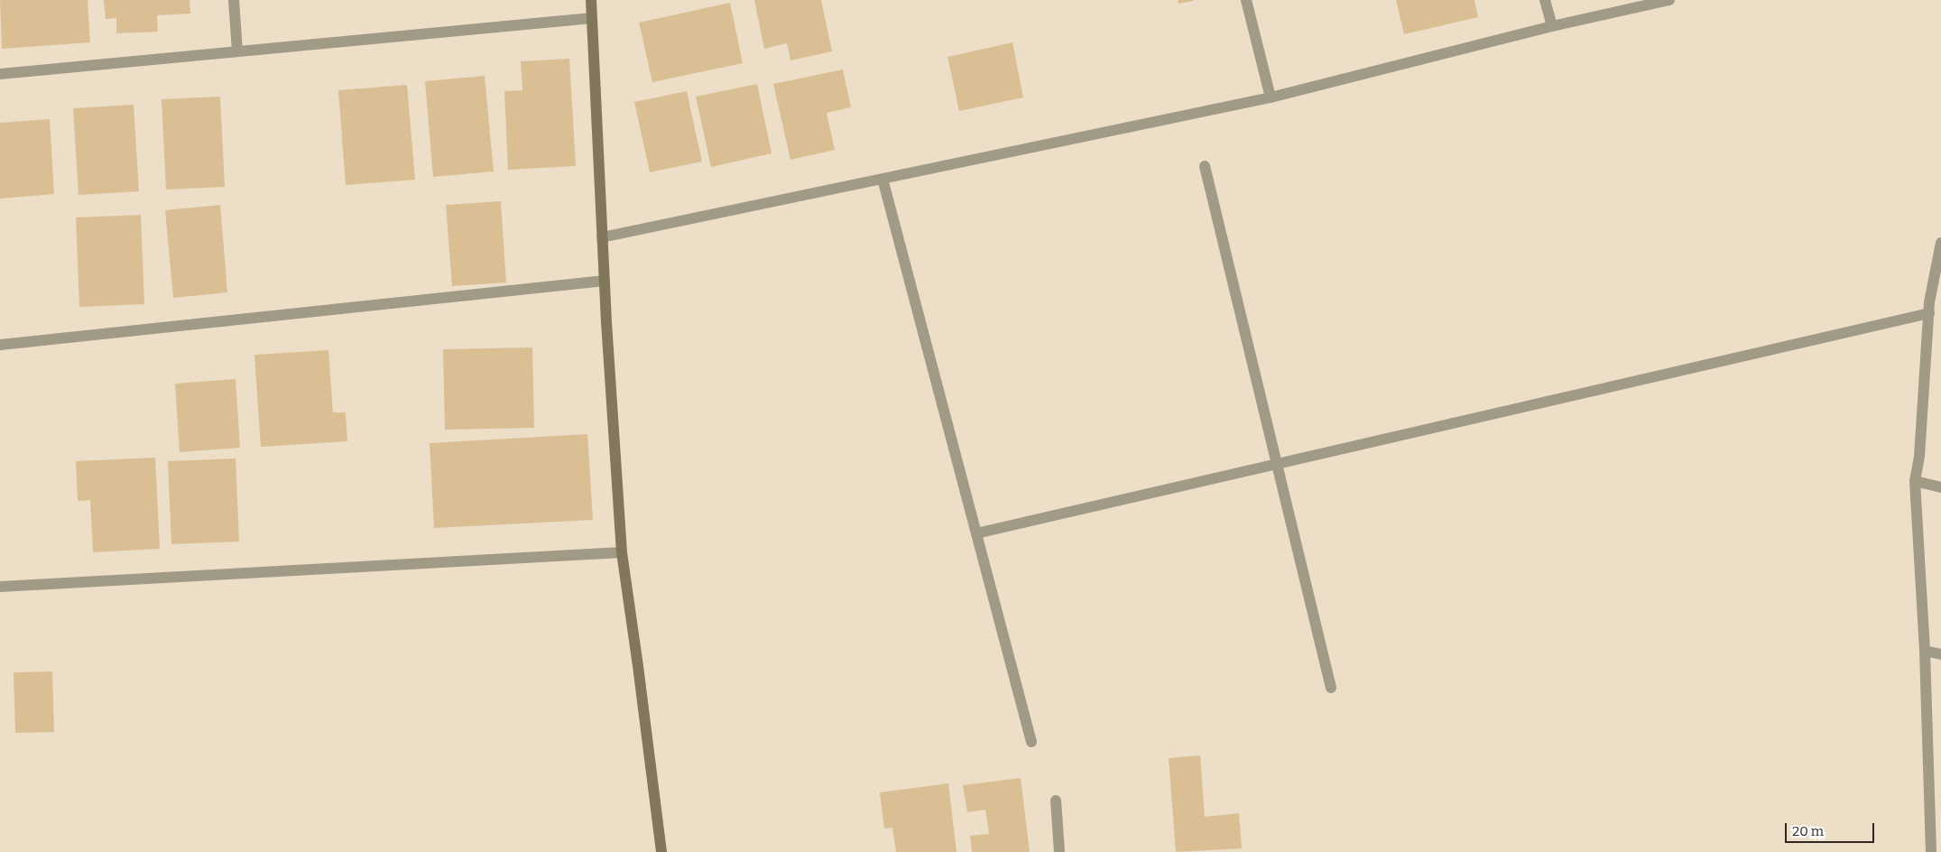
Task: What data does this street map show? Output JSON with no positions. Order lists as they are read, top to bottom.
{
  "scale_bar": "20 m"
}
